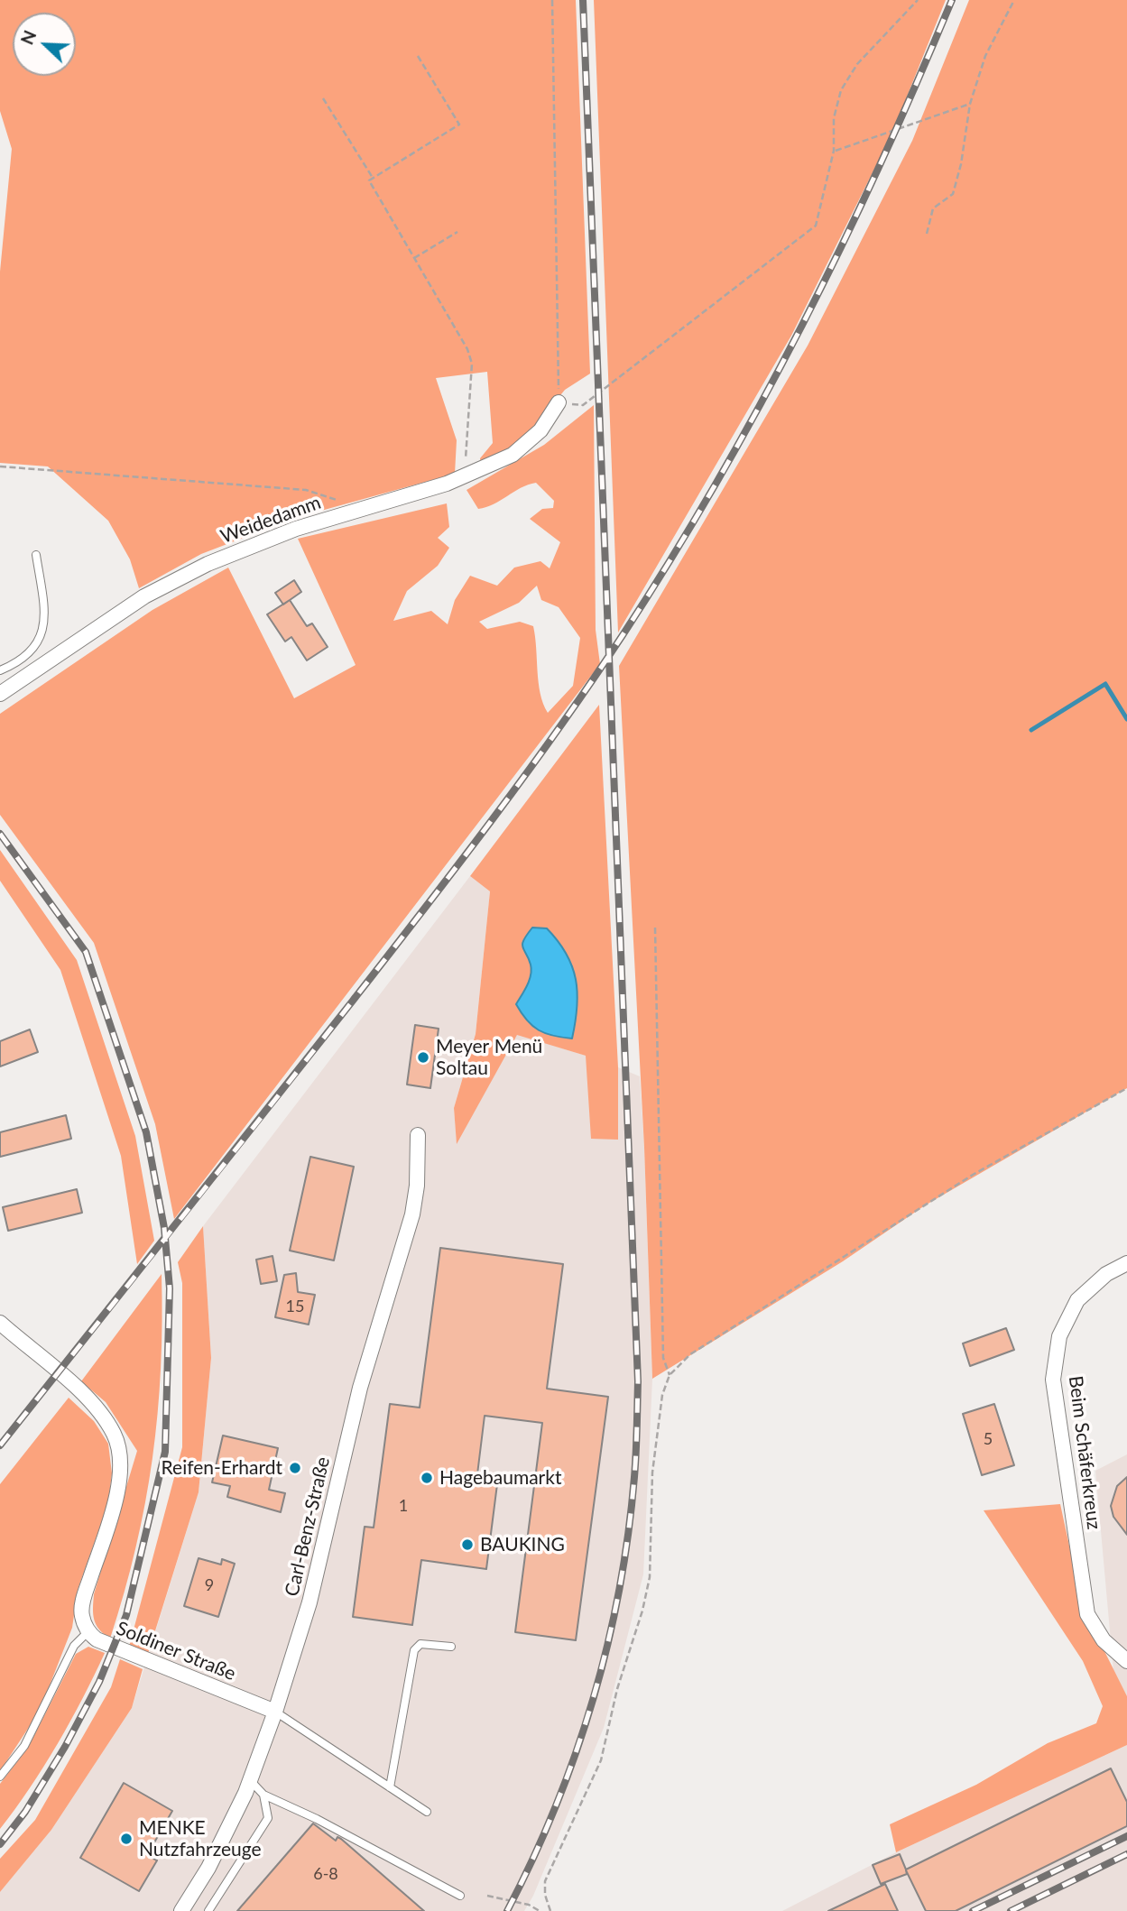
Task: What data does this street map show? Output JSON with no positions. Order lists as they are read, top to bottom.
{
  "streets": {
    "street": [
      "Weidedamm",
      "Beim Schäferkreuz",
      "Carl-Benz-Straße",
      "Soldiner Straße"
    ]
  },
  "crossings": [
    ["Carl-Benz-Straße", "Soldiner Straße"]
  ],
  "places": [
    "Meyer Menü Soltau",
    "Reifen-Erhardt",
    "Hagebaumarkt",
    "BAUKING",
    "MENKE Nutzfahrzeuge"
  ],
  "house_numbers": [
    "15",
    "5",
    "1",
    "9",
    "6-8"
  ],
  "north": "top left"
}
